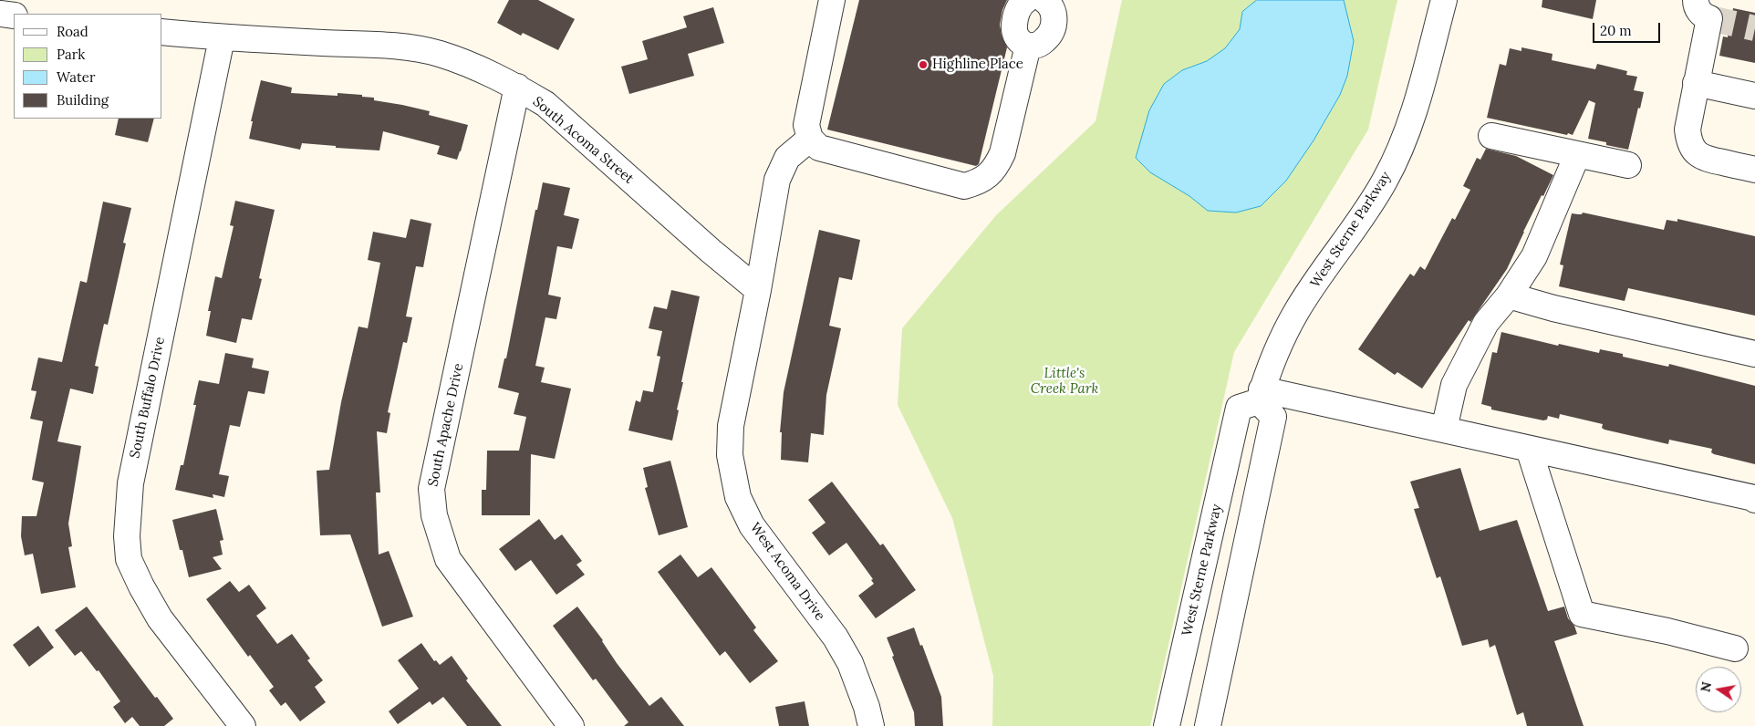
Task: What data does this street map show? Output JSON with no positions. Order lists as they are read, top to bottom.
{
  "streets": {
    "street": [
      "South Acoma Street",
      "West Sterne Parkway",
      "South Buffalo Drive",
      "South Apache Drive",
      "West Acoma Drive"
    ]
  },
  "crossings": [
    ["South Acoma Street", "South Buffalo Drive"],
    ["South Acoma Street", "South Apache Drive"],
    ["South Acoma Street", "West Acoma Drive"]
  ],
  "parks": ["Little's Creek Park"],
  "places": ["Highline Place"],
  "legend": [
    "Road",
    "Park",
    "Water",
    "Building"
  ],
  "scale_bar": "20 m",
  "north": "left"
}
